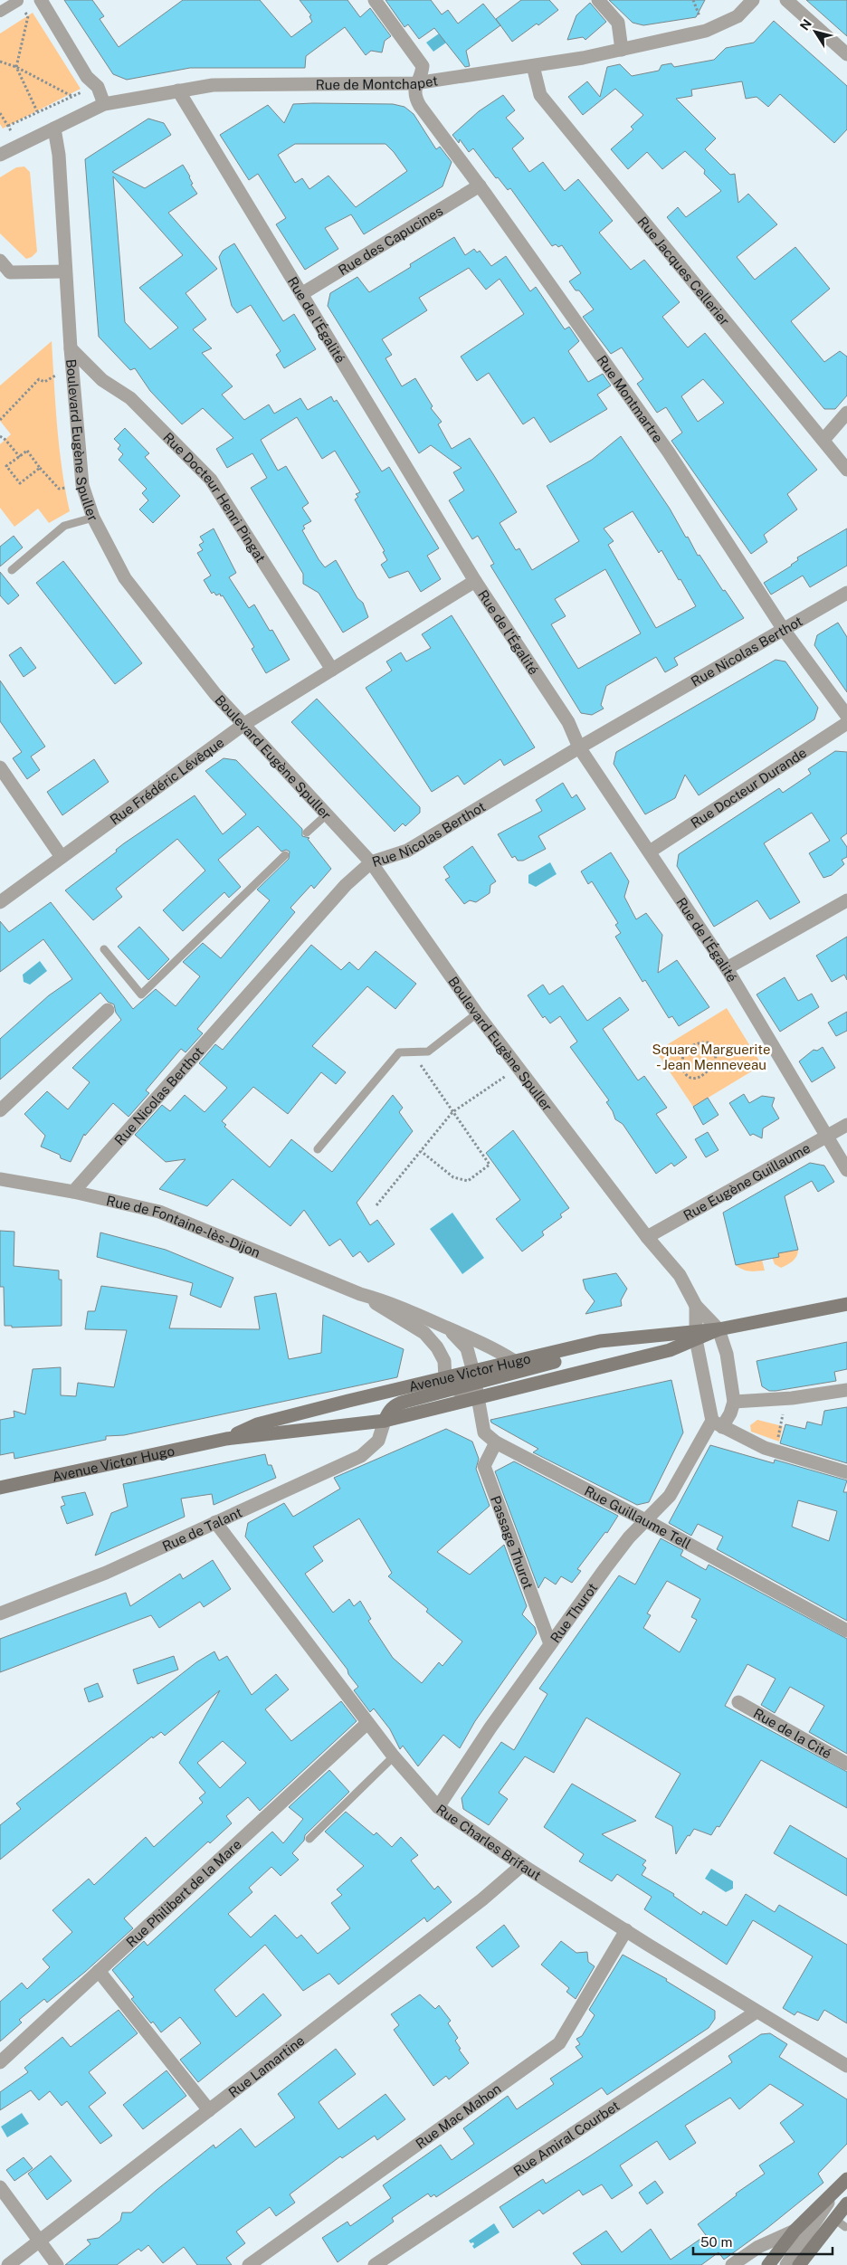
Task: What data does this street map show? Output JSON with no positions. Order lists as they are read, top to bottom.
{
  "streets": {
    "main road": ["Avenue Victor Hugo"],
    "street": [
      "Rue de Montchapet",
      "Rue des Capucines",
      "Rue Jacques Cellerier",
      "Rue de l'Égalité",
      "Rue Montmartre",
      "Boulevard Eugène Spuller",
      "Rue Docteur Henri Pingat",
      "Rue Nicolas Berthot",
      "Rue Frédéric Lévêque",
      "Rue Docteur Durande",
      "Rue Eugène Guillaume",
      "Rue de Fontaine-lès-Dijon",
      "Rue Guillaume Tell",
      "Rue de Talant",
      "Passage Thurot",
      "Rue Thurot",
      "Rue de la Cité",
      "Rue Charles Brifaut",
      "Rue Philibert de la Mare",
      "Rue Lamartine",
      "Rue Mac Mahon",
      "Rue Amiral Courbet"
    ]
  },
  "crossings": [
    ["Rue de Montchapet", "Rue Jacques Cellerier"],
    ["Rue de Montchapet", "Rue de l'Égalité"],
    ["Rue de Montchapet", "Rue Montmartre"],
    ["Rue de Montchapet", "Boulevard Eugène Spuller"],
    ["Rue des Capucines", "Rue de l'Égalité"],
    ["Rue des Capucines", "Rue Montmartre"],
    ["Rue de l'Égalité", "Rue Nicolas Berthot"],
    ["Rue de l'Égalité", "Rue Frédéric Lévêque"],
    ["Rue de l'Égalité", "Rue Docteur Durande"],
    ["Rue de l'Égalité", "Rue Eugène Guillaume"],
    ["Rue Montmartre", "Rue Nicolas Berthot"],
    ["Boulevard Eugène Spuller", "Rue Docteur Henri Pingat"],
    ["Boulevard Eugène Spuller", "Rue Nicolas Berthot"],
    ["Boulevard Eugène Spuller", "Rue Frédéric Lévêque"],
    ["Boulevard Eugène Spuller", "Rue Eugène Guillaume"],
    ["Boulevard Eugène Spuller", "Avenue Victor Hugo"],
    ["Rue Docteur Henri Pingat", "Rue Frédéric Lévêque"],
    ["Rue Nicolas Berthot", "Rue de Fontaine-lès-Dijon"],
    ["Rue de Fontaine-lès-Dijon", "Avenue Victor Hugo"],
    ["Rue de Fontaine-lès-Dijon", "Rue Guillaume Tell"],
    ["Avenue Victor Hugo", "Rue Guillaume Tell"],
    ["Avenue Victor Hugo", "Rue de Talant"],
    ["Rue Guillaume Tell", "Passage Thurot"],
    ["Rue Guillaume Tell", "Rue Thurot"],
    ["Rue de Talant", "Rue Charles Brifaut"],
    ["Passage Thurot", "Rue Thurot"],
    ["Rue Thurot", "Rue Charles Brifaut"],
    ["Rue Charles Brifaut", "Rue Philibert de la Mare"],
    ["Rue Charles Brifaut", "Rue Lamartine"],
    ["Rue Charles Brifaut", "Rue Mac Mahon"],
    ["Rue Charles Brifaut", "Rue Amiral Courbet"]
  ],
  "parks": ["Square Marguerite - Jean Menneveau"],
  "scale_bar": "50 m",
  "north": "top left"
}
